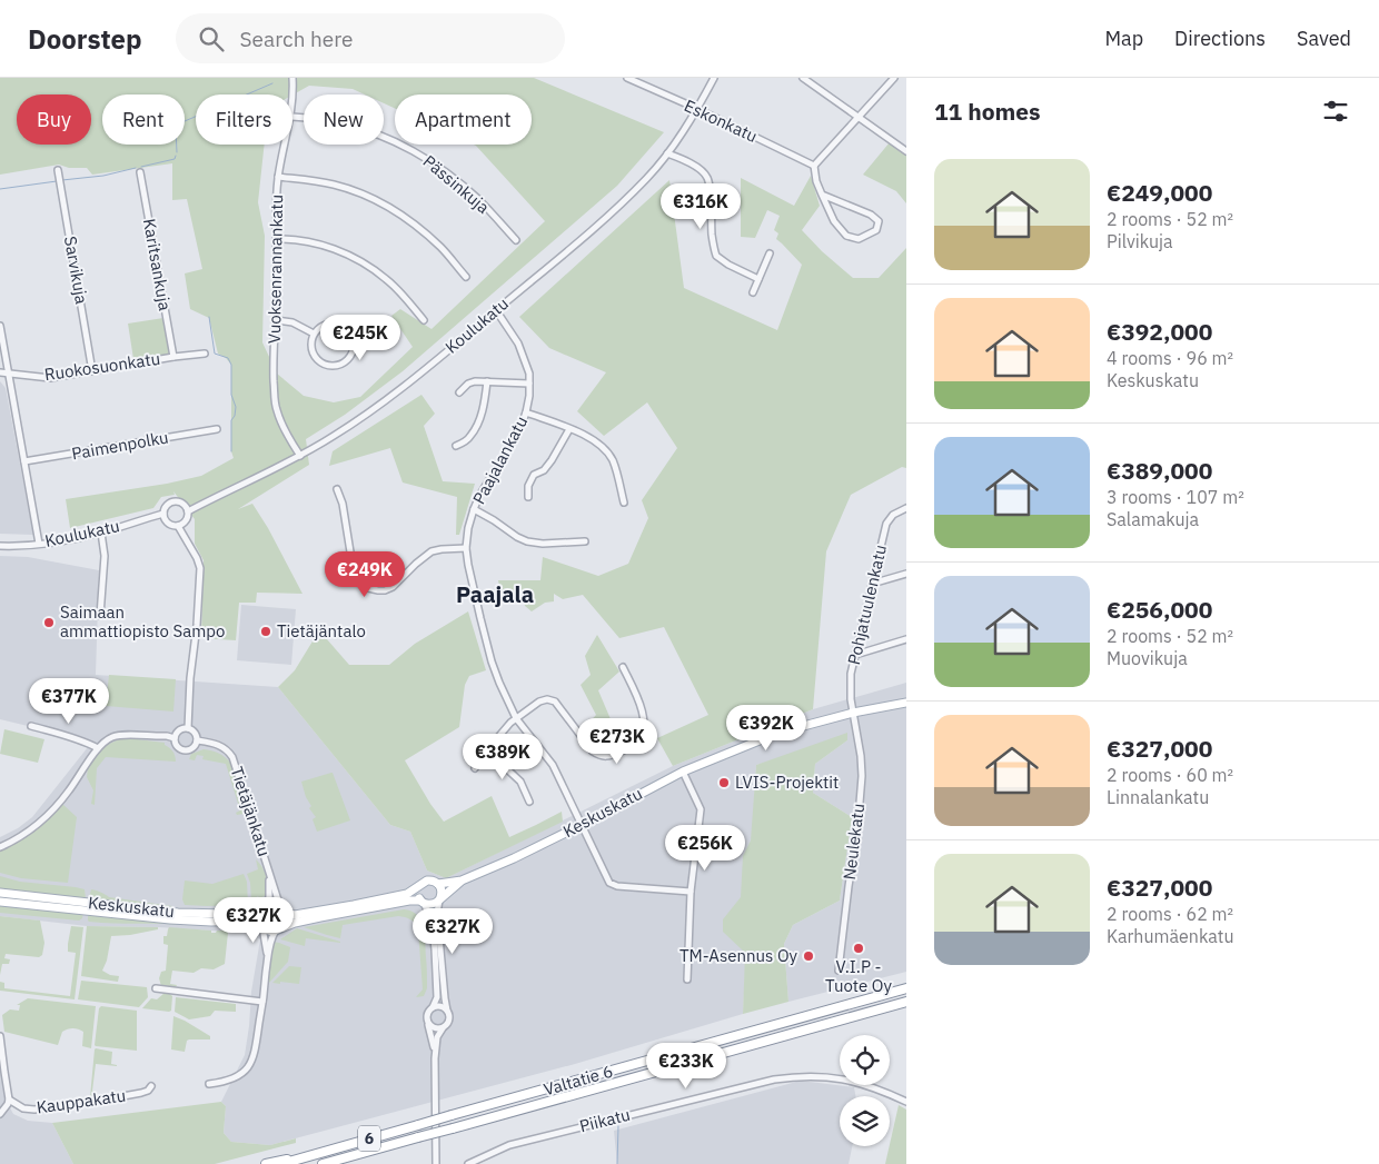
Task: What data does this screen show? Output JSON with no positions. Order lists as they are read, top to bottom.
{
  "streets": {
    "highway": ["Valtatie 6", "6"],
    "main road": ["Keskuskatu"],
    "street": [
      "Eskonkatu",
      "Pässinkuja",
      "Karitsankuja",
      "Vuoksenrannankatu",
      "Sarvikuja",
      "Koulukatu",
      "Ruokosuonkatu",
      "Paimenpolku",
      "Paajalankatu",
      "Pohjatuulenkatu",
      "Tietäjänkatu",
      "Neulekatu",
      "Kauppakatu",
      "Piikatu"
    ]
  },
  "crossings": [
    ["Eskonkatu", "Koulukatu"],
    ["Karitsankuja", "Ruokosuonkatu"],
    ["Vuoksenrannankatu", "Koulukatu"],
    ["Sarvikuja", "Ruokosuonkatu"],
    ["Koulukatu", "Paajalankatu"],
    ["Paajalankatu", "Keskuskatu"],
    ["Pohjatuulenkatu", "Keskuskatu"],
    ["Pohjatuulenkatu", "Neulekatu"],
    ["Tietäjänkatu", "Keskuskatu"],
    ["Keskuskatu", "Neulekatu"]
  ],
  "districts": ["Paajala"],
  "places": [
    "Saimaan ammattiopisto Sampo",
    "Tietäjäntalo",
    "LVIS-Projektit",
    "V.I.P - Tuote Oy",
    "TM-Asennus Oy"
  ],
  "page": {
    "header": "Doorstep",
    "search": "Search here",
    "nav": ["Map", "Directions", "Saved"],
    "heading": "11 homes",
    "chip": [
      "Buy",
      "Rent",
      "Filters",
      "New",
      "Apartment"
    ],
    "list": [
      {
        "name": "€249,000",
        "note": "2 rooms · 52 m² · Pilvikuja"
      },
      {
        "name": "€392,000",
        "note": "4 rooms · 96 m² · Keskuskatu"
      },
      {
        "name": "€389,000",
        "note": "3 rooms · 107 m² · Salamakuja"
      },
      {
        "name": "€256,000",
        "note": "2 rooms · 52 m² · Muovikuja"
      },
      {
        "name": "€327,000",
        "note": "2 rooms · 60 m² · Linnalankatu"
      },
      {
        "name": "€327,000",
        "note": "2 rooms · 62 m² · Karhumäenkatu"
      }
    ],
    "price": [
      "€316K",
      "€245K",
      "€249K",
      "€377K",
      "€392K",
      "€273K",
      "€389K",
      "€256K",
      "€327K",
      "€327K",
      "€233K"
    ]
  }
}
